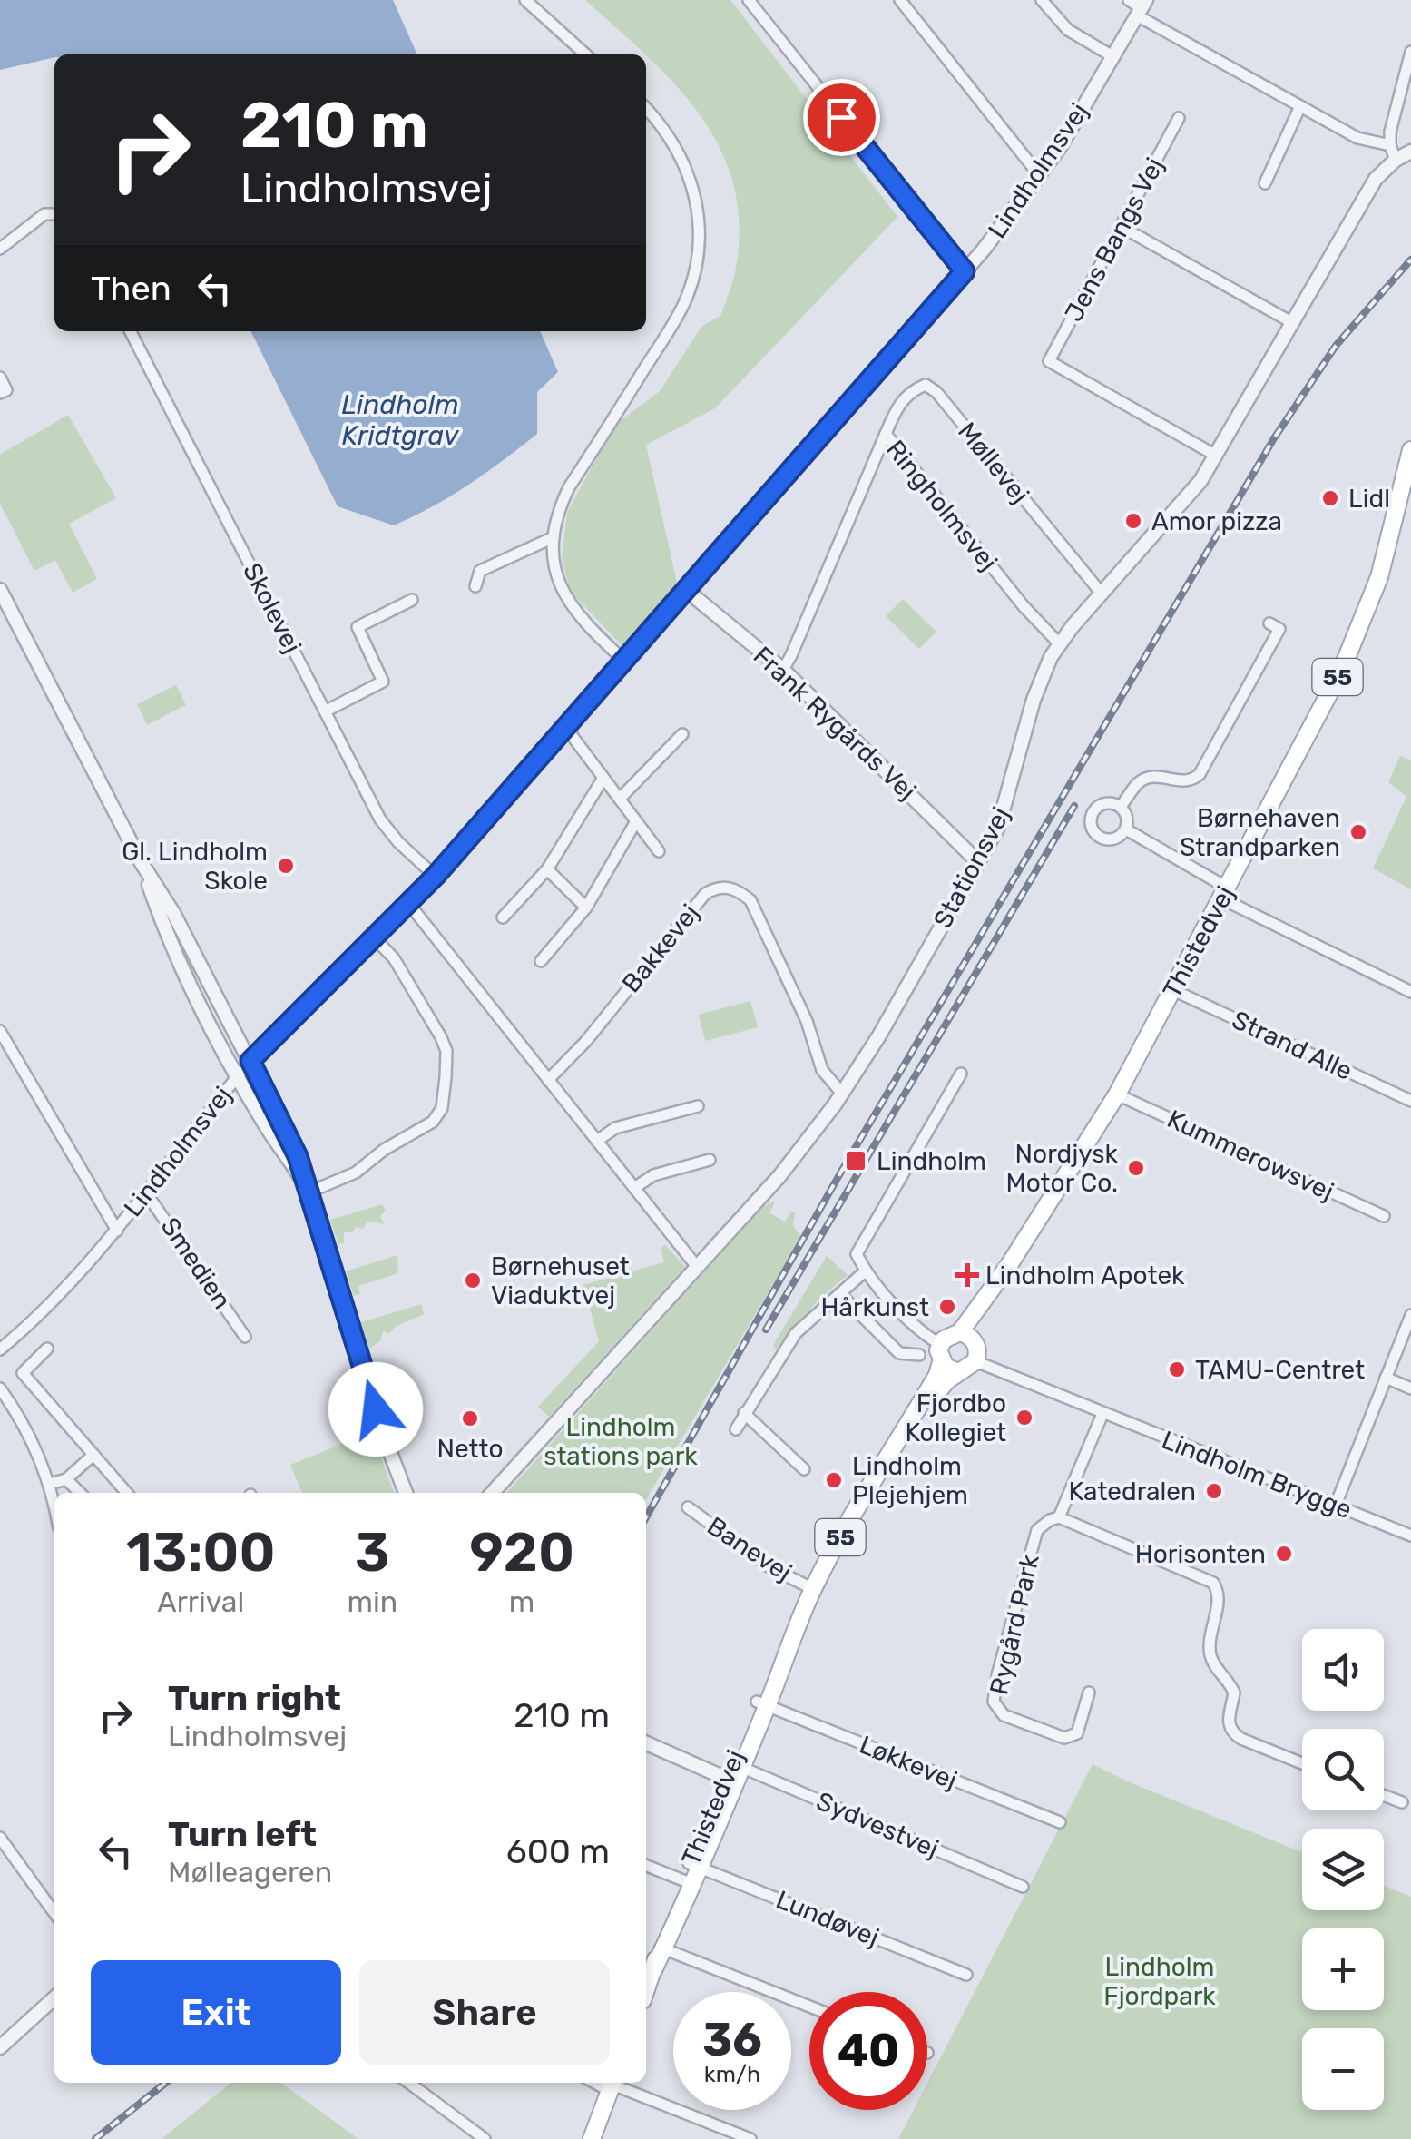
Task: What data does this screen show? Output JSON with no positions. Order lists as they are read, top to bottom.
{
  "streets": {
    "main road": ["55", "Thistedvej"],
    "street": [
      "Lindholmsvej",
      "Jens Bangs Vej",
      "Møllevej",
      "Ringholmsvej",
      "Skolevej",
      "Frank Rygårds Vej",
      "Stationsvej",
      "Bakkevej",
      "Strand Alle",
      "Kummerowsvej",
      "Smedien",
      "Lindholm Brygge",
      "Banevej",
      "Rygård Park",
      "Løkkevej",
      "Sydvestvej",
      "Lundøvej"
    ]
  },
  "crossings": [
    ["Lindholmsvej", "Skolevej"],
    ["Lindholmsvej", "Frank Rygårds Vej"],
    ["Lindholmsvej", "Smedien"],
    ["Jens Bangs Vej", "Stationsvej"],
    ["Møllevej", "Ringholmsvej"],
    ["Møllevej", "Stationsvej"],
    ["Ringholmsvej", "Frank Rygårds Vej"],
    ["Ringholmsvej", "Stationsvej"],
    ["55", "Thistedvej"],
    ["55", "Lindholm Brygge"],
    ["Frank Rygårds Vej", "Stationsvej"],
    ["Stationsvej", "Bakkevej"],
    ["Thistedvej", "Strand Alle"],
    ["Thistedvej", "Kummerowsvej"],
    ["Thistedvej", "Lindholm Brygge"],
    ["Thistedvej", "Banevej"],
    ["Thistedvej", "Løkkevej"],
    ["Thistedvej", "Sydvestvej"],
    ["Thistedvej", "Lundøvej"]
  ],
  "water": ["Lindholm Kridtgrav"],
  "parks": ["Lindholm stations park", "Lindholm Fjordpark"],
  "places": {
    "other": [
      "Lidl",
      "Amor pizza",
      "Børnehaven Strandparken",
      "Gl. Lindholm Skole",
      "Nordjysk Motor Co.",
      "Børnehuset Viaduktvej",
      "Hårkunst",
      "TAMU-Centret",
      "Fjordbo Kollegiet",
      "Netto",
      "Lindholm Plejehjem",
      "Katedralen",
      "Horisonten"
    ],
    "transit": ["Lindholm"],
    "health": ["Lindholm Apotek"]
  },
  "page": {
    "turn": ["210 m", "Lindholmsvej"],
    "then": "Then",
    "eta": [
      "13:00",
      "Arrival",
      "3",
      "min",
      "920",
      "m"
    ],
    "map_buttons": ["+", "−"],
    "list": [
      {
        "name": "Turn right",
        "note": "Lindholmsvej",
        "value": "210 m"
      },
      {
        "name": "Turn left",
        "note": "Mølleageren",
        "value": "600 m"
      }
    ],
    "buttons": ["Exit", "Share"],
    "speed": "36 km/h",
    "limit": "40"
  }
}
